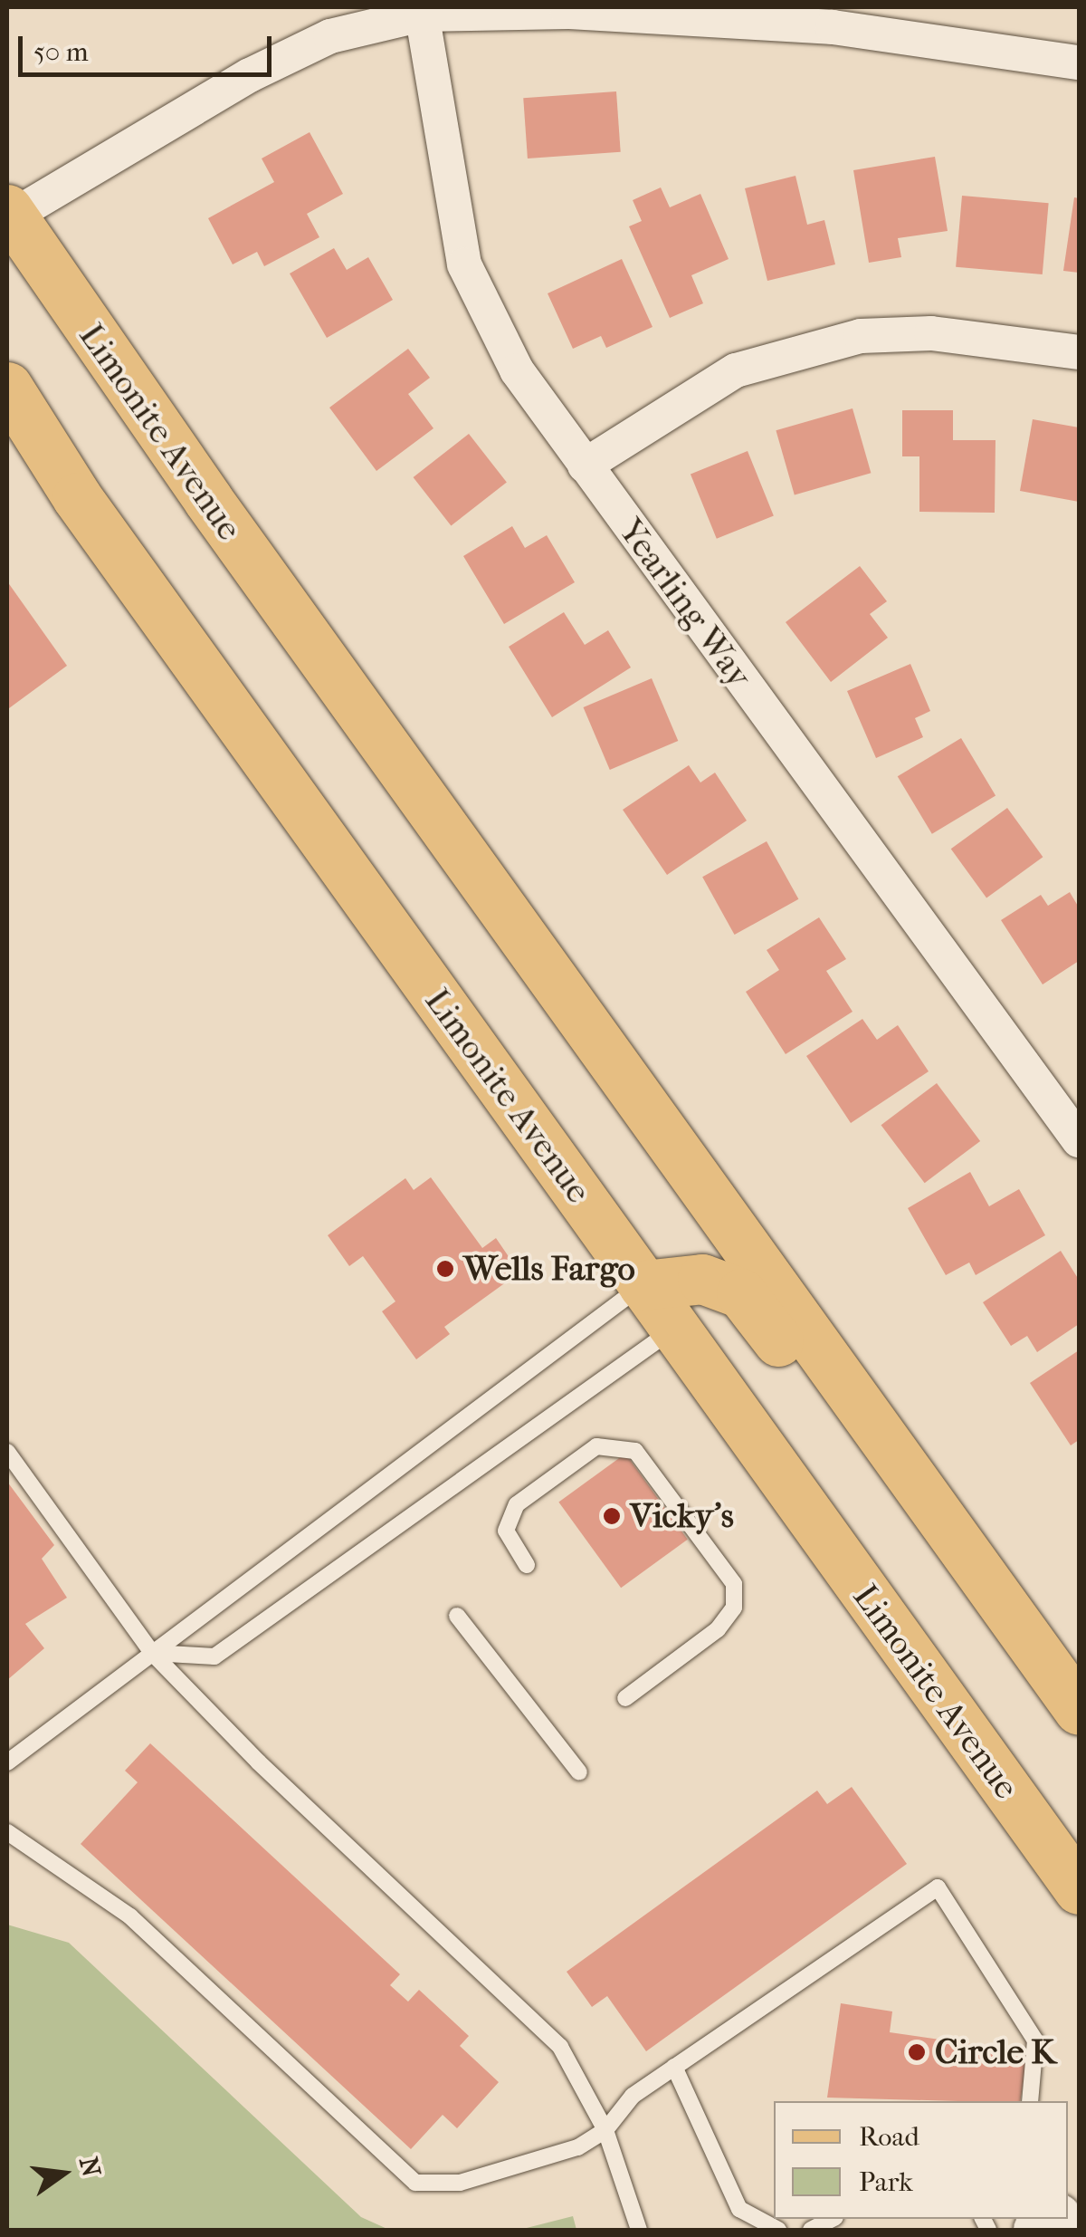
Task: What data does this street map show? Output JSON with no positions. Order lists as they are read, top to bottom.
{
  "streets": {
    "main road": ["Limonite Avenue"],
    "street": ["Yearling Way"]
  },
  "places": ["Wells Fargo", "Vicky's", "Circle K"],
  "legend": ["Road", "Park"],
  "scale_bar": "50 m",
  "north": "right"
}
